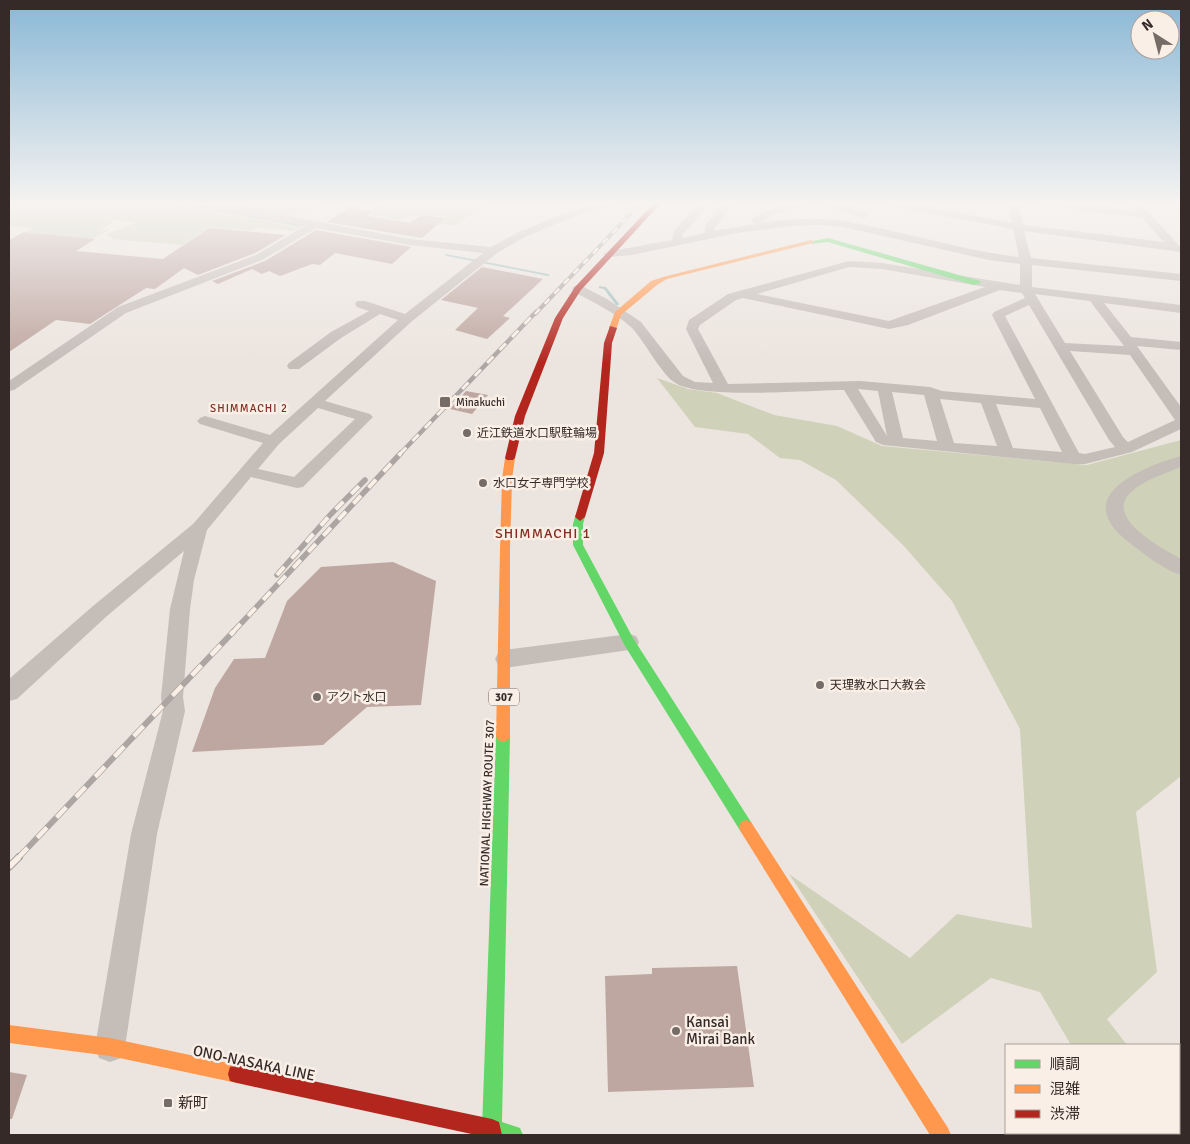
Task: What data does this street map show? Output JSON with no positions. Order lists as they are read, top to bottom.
{
  "streets": {
    "main road": ["307", "NATIONAL HIGHWAY ROUTE 307", "ONO-NASAKA LINE"]
  },
  "crossings": [
    ["NATIONAL HIGHWAY ROUTE 307", "ONO-NASAKA LINE"]
  ],
  "districts": ["SHIMMACHI 2", "SHIMMACHI 1"],
  "places": {
    "transit": ["Minakuchi", "新町"],
    "other": [
      "近江鉄道水口駅駐輪場",
      "水口女子専門学校",
      "天理教水口大教会",
      "アクト水口",
      "Kansai Mirai Bank"
    ]
  },
  "legend": ["順調", "混雑", "渋滞"],
  "north": "top left"
}
